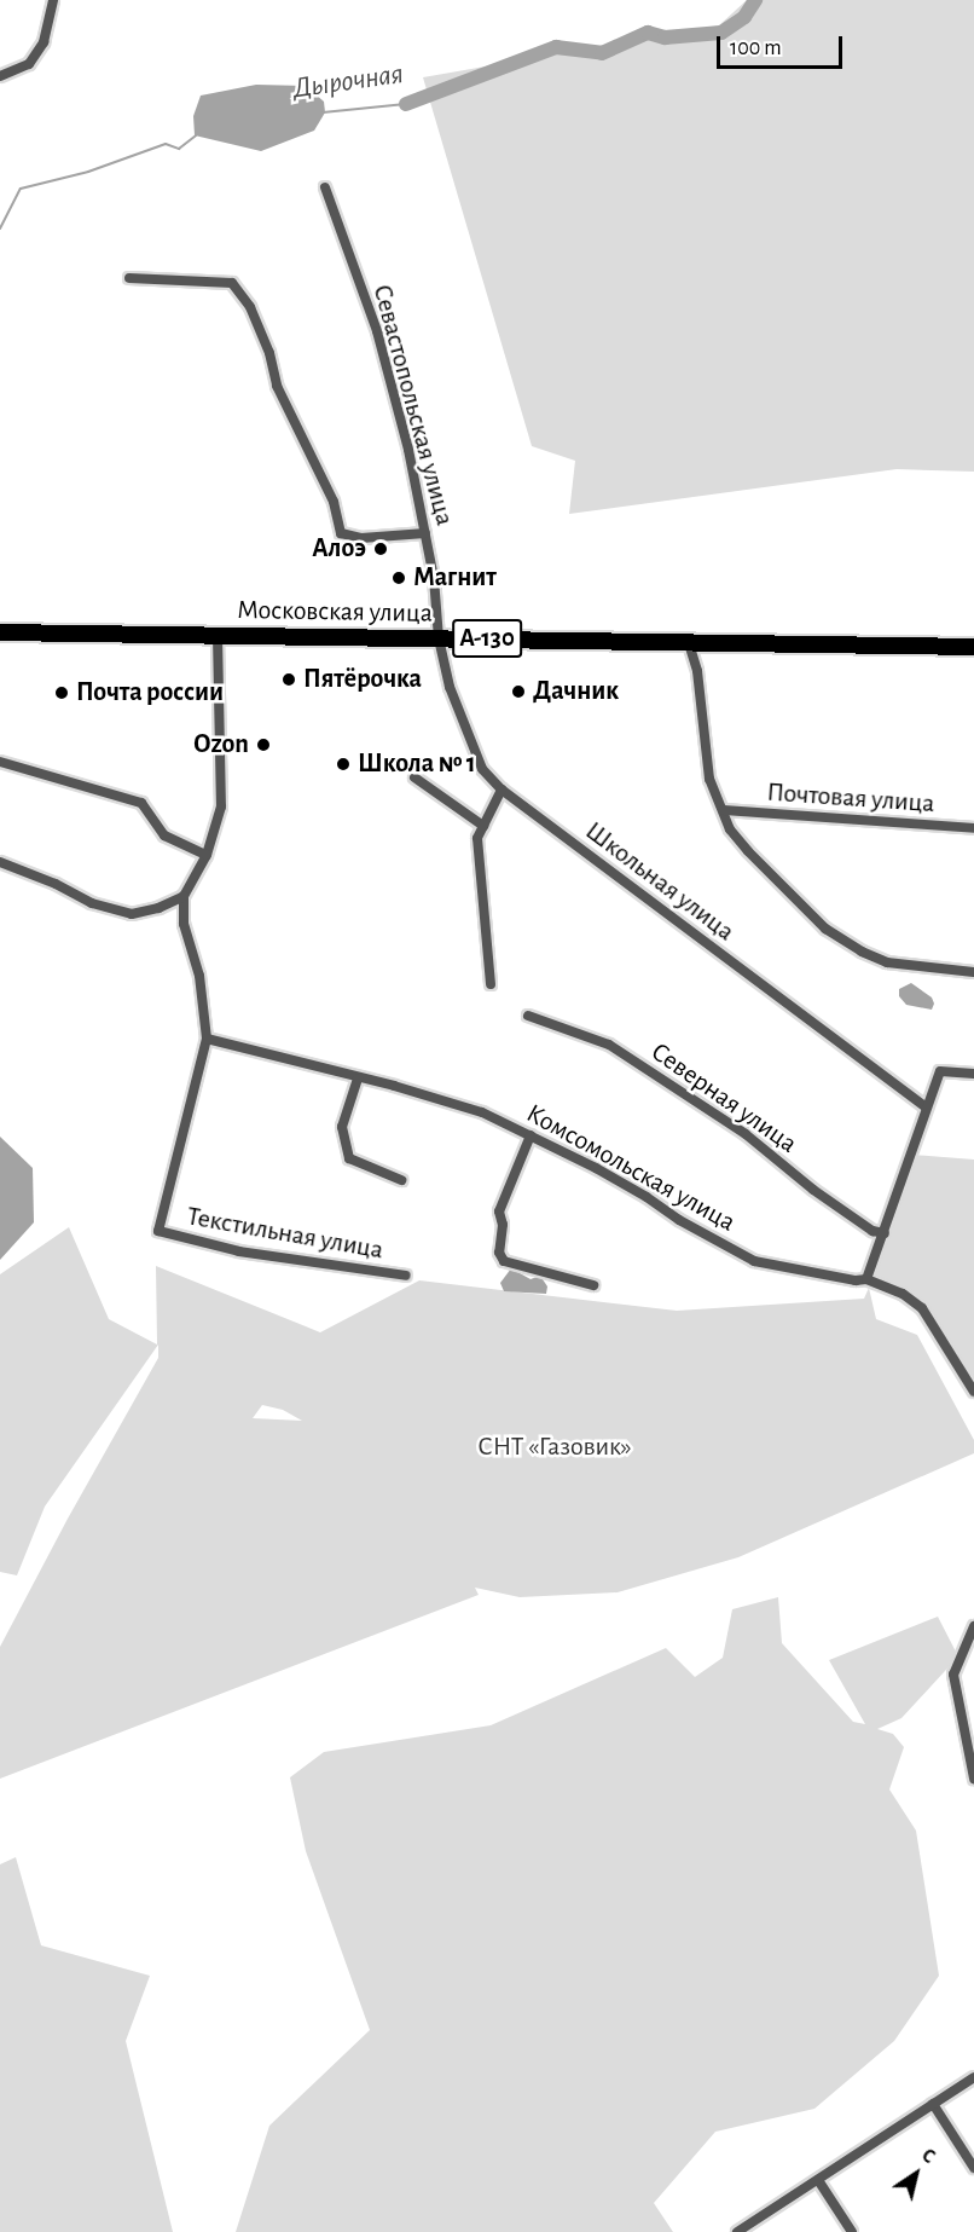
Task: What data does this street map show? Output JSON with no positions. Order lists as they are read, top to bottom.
{
  "streets": {
    "highway": ["Московская улица", "А-130"],
    "street": [
      "Севастопольская улица",
      "Почтовая улица",
      "Школьная улица",
      "Северная улица",
      "Комсомольская улица",
      "Текстильная улица"
    ]
  },
  "crossings": [
    ["Севастопольская улица", "Московская улица"],
    ["Севастопольская улица", "Школьная улица"],
    ["Московская улица", "Школьная улица"],
    ["Комсомольская улица", "Текстильная улица"]
  ],
  "water": ["Дырочная"],
  "parks": ["СНТ «Газовик»"],
  "places": [
    "Алоэ",
    "Магнит",
    "Пятёрочка",
    "Дачник",
    "Почта россии",
    "Ozon",
    "Школа № 1"
  ],
  "scale_bar": "100 m",
  "north": "top right"
}
